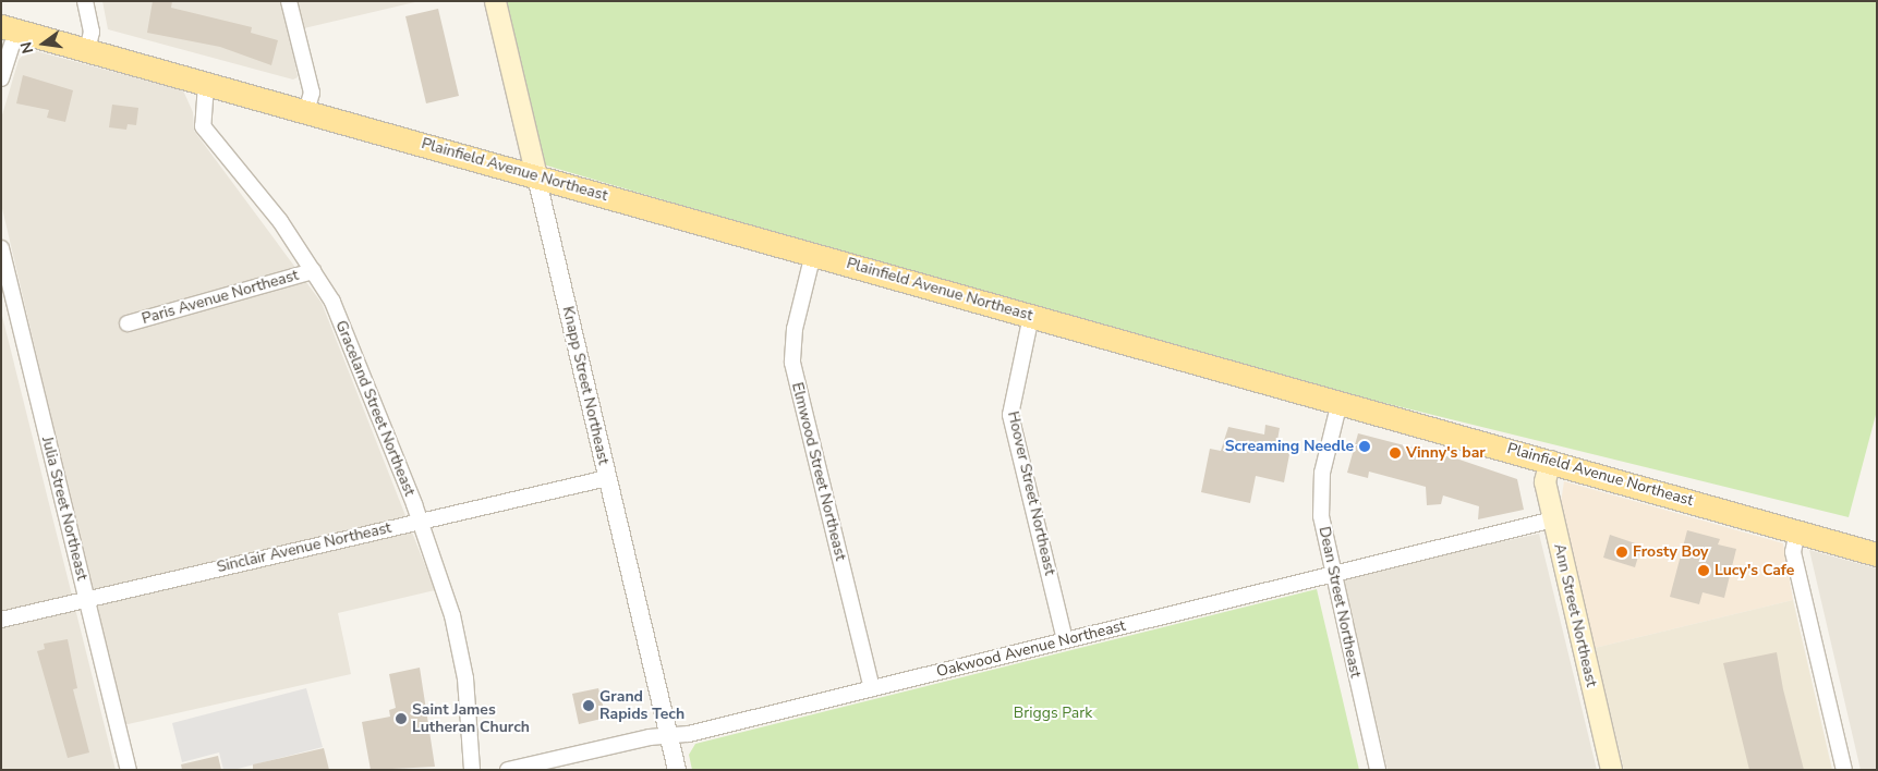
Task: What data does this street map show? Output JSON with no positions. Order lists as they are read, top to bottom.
{
  "streets": {
    "main road": ["Plainfield Avenue Northeast", "Knapp Street Northeast", "Ann Street Northeast"],
    "street": [
      "Paris Avenue Northeast",
      "Graceland Street Northeast",
      "Elmwood Street Northeast",
      "Hoover Street Northeast",
      "Julia Street Northeast",
      "Sinclair Avenue Northeast",
      "Dean Street Northeast",
      "Oakwood Avenue Northeast"
    ]
  },
  "crossings": [
    ["Plainfield Avenue Northeast", "Knapp Street Northeast"],
    ["Plainfield Avenue Northeast", "Graceland Street Northeast"],
    ["Plainfield Avenue Northeast", "Elmwood Street Northeast"],
    ["Plainfield Avenue Northeast", "Hoover Street Northeast"],
    ["Plainfield Avenue Northeast", "Dean Street Northeast"],
    ["Plainfield Avenue Northeast", "Ann Street Northeast"],
    ["Paris Avenue Northeast", "Graceland Street Northeast"],
    ["Knapp Street Northeast", "Sinclair Avenue Northeast"],
    ["Knapp Street Northeast", "Oakwood Avenue Northeast"],
    ["Graceland Street Northeast", "Sinclair Avenue Northeast"],
    ["Elmwood Street Northeast", "Oakwood Avenue Northeast"],
    ["Hoover Street Northeast", "Oakwood Avenue Northeast"],
    ["Julia Street Northeast", "Sinclair Avenue Northeast"],
    ["Dean Street Northeast", "Oakwood Avenue Northeast"],
    ["Ann Street Northeast", "Oakwood Avenue Northeast"]
  ],
  "parks": ["Briggs Park"],
  "places": [
    "Screaming Needle",
    "Vinny's bar",
    "Frosty Boy",
    "Lucy's Cafe",
    "Grand Rapids Tech",
    "Saint James Lutheran Church"
  ],
  "north": "left"
}
